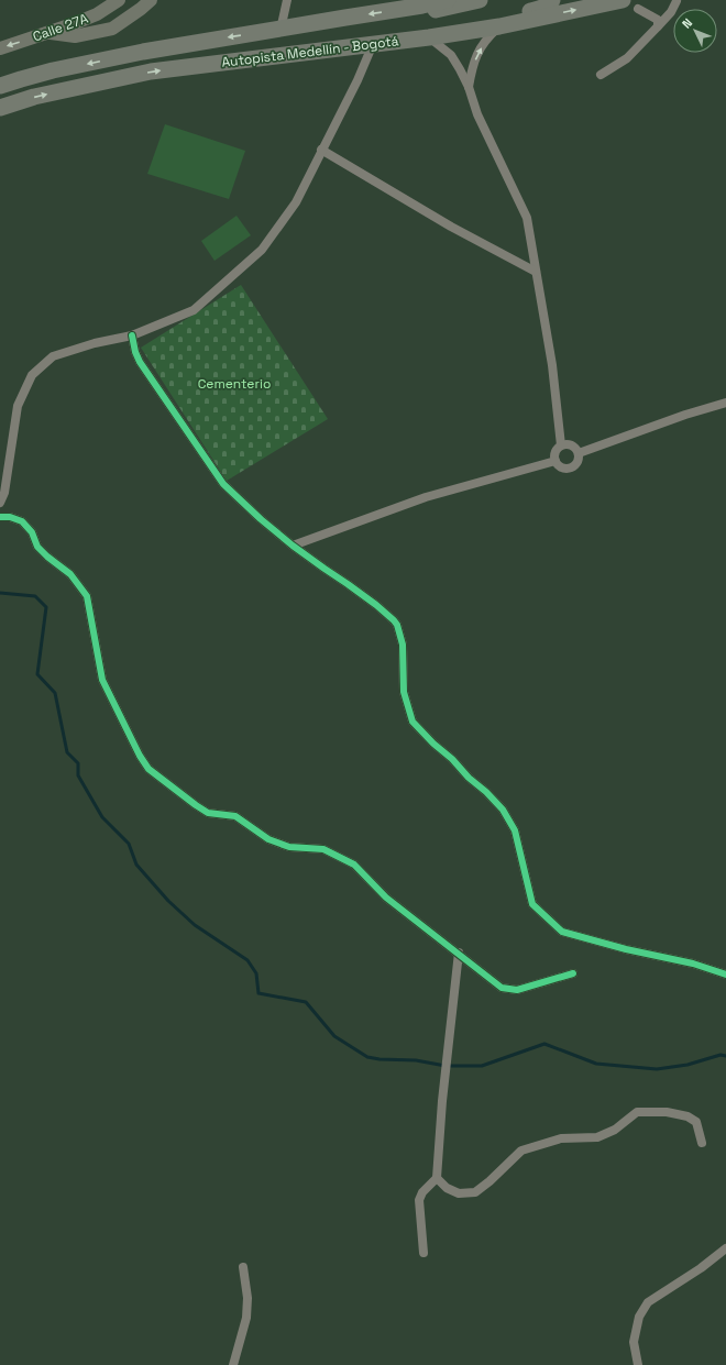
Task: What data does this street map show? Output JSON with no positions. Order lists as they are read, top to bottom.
{
  "streets": {
    "highway": ["Autopista Medellín - Bogotá"],
    "main road": ["Calle 27A"]
  },
  "one_way": ["Calle 27A"],
  "parks": ["Cementerio"],
  "north": "top left"
}
